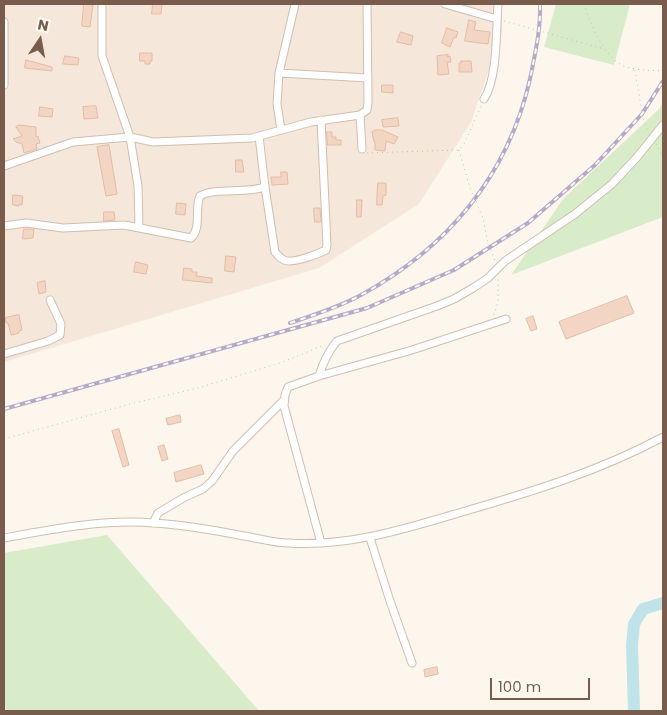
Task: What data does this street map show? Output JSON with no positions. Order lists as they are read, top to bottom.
{
  "scale_bar": "100 m",
  "north": "top"
}
